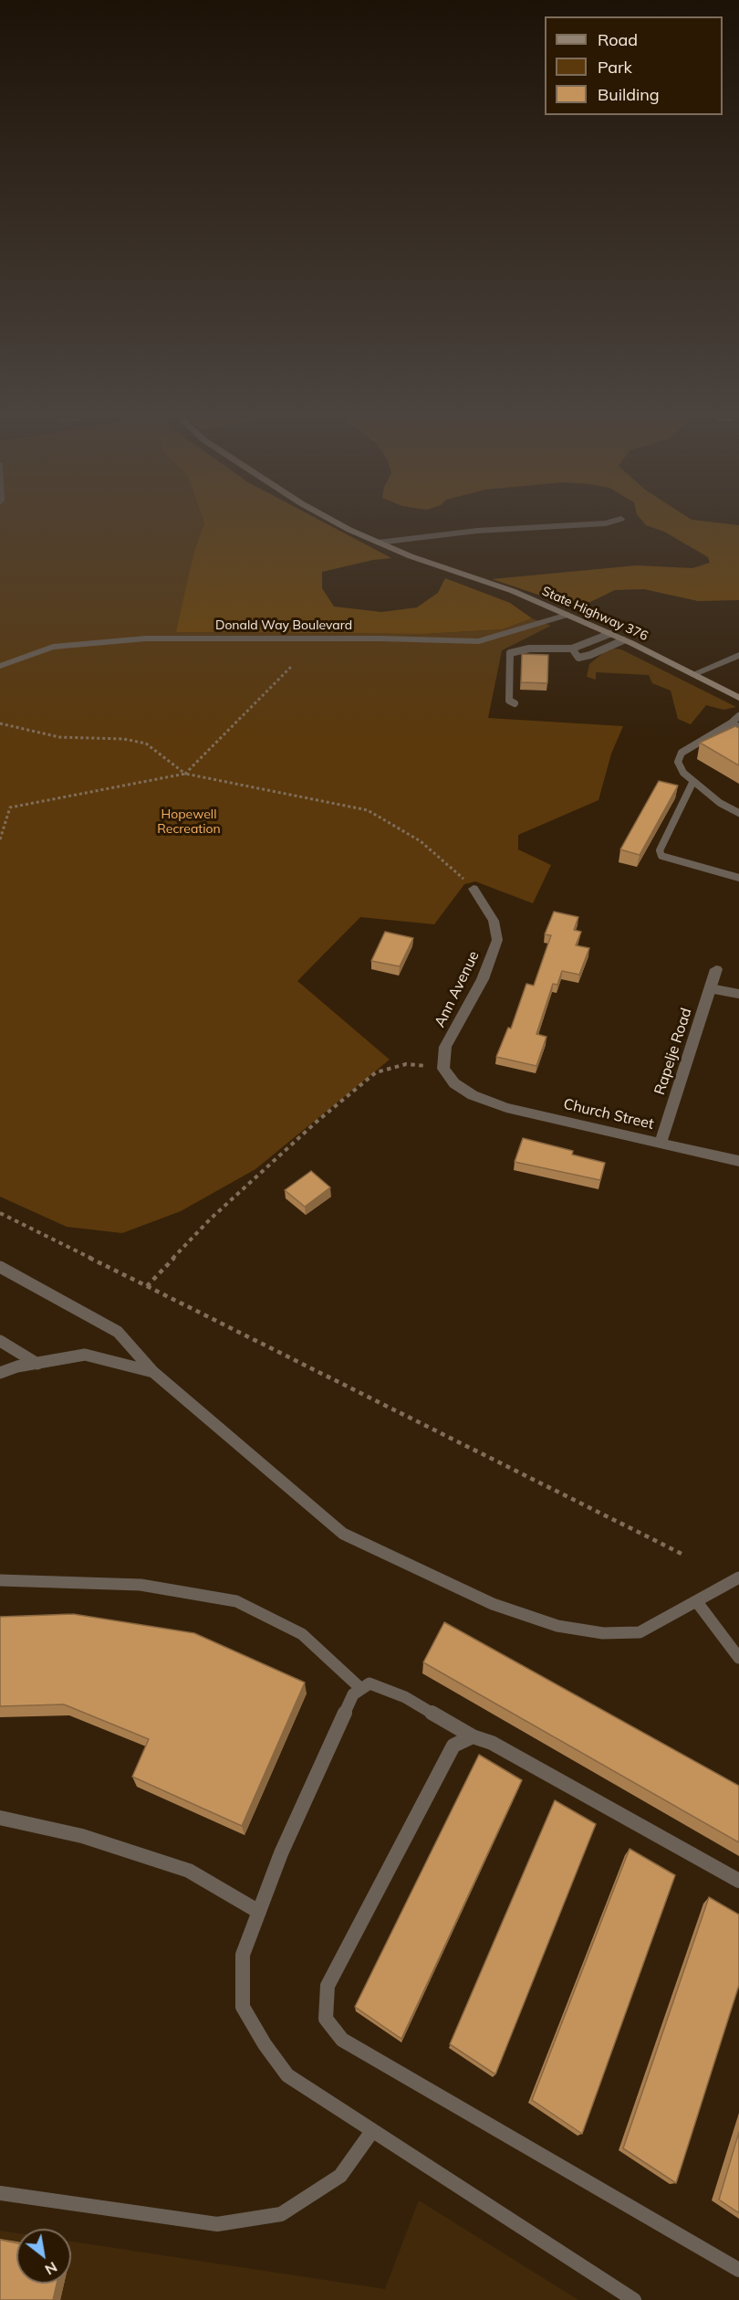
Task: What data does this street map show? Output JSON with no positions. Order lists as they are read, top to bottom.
{
  "streets": {
    "main road": ["State Highway 376"],
    "street": [
      "Donald Way Boulevard",
      "Ann Avenue",
      "Rapelje Road",
      "Church Street"
    ]
  },
  "crossings": [
    ["State Highway 376", "Donald Way Boulevard"],
    ["Ann Avenue", "Church Street"],
    ["Rapelje Road", "Church Street"]
  ],
  "parks": ["Hopewell Recreation"],
  "legend": ["Road", "Park", "Building"],
  "north": "bottom right"
}
